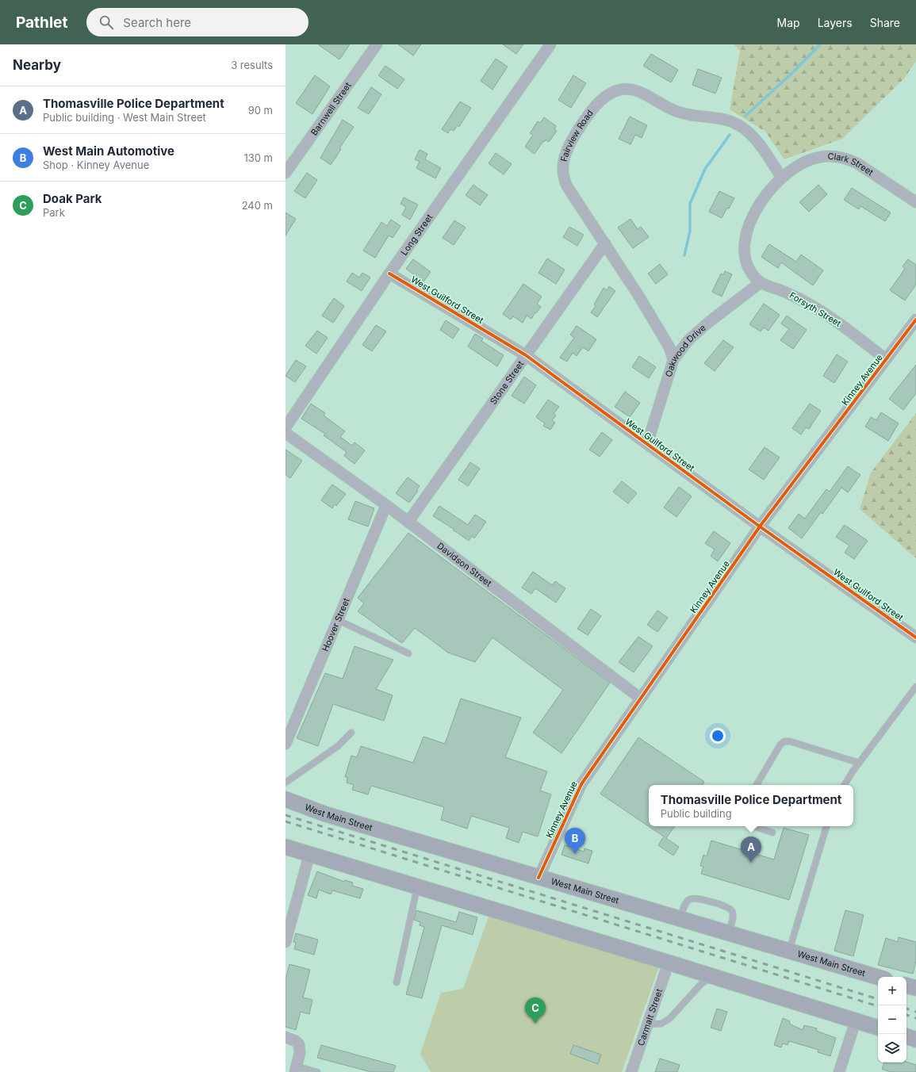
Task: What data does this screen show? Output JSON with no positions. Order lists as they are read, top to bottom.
{
  "streets": {
    "main road": ["West Main Street"],
    "street": [
      "Barnwell Street",
      "Fairview Road",
      "Clark Street",
      "Long Street",
      "West Guilford Street",
      "Forsyth Street",
      "Oakwood Drive",
      "Kinney Avenue",
      "Stone Street",
      "Davidson Street",
      "Hoover Street",
      "Carmalt Street"
    ]
  },
  "crossings": [
    ["Fairview Road", "Clark Street"],
    ["Fairview Road", "Oakwood Drive"],
    ["Fairview Road", "Stone Street"],
    ["Long Street", "West Guilford Street"],
    ["West Guilford Street", "Oakwood Drive"],
    ["West Guilford Street", "Kinney Avenue"],
    ["West Guilford Street", "Stone Street"],
    ["Forsyth Street", "Oakwood Drive"],
    ["Forsyth Street", "Kinney Avenue"],
    ["Kinney Avenue", "Davidson Street"],
    ["Kinney Avenue", "West Main Street"],
    ["Stone Street", "Davidson Street"],
    ["Davidson Street", "Hoover Street"]
  ],
  "page": {
    "header": "Pathlet",
    "search": "Search here",
    "nav": ["Map", "Layers", "Share"],
    "heading": ["Nearby", "3 results"],
    "list": [
      {
        "mark": "A",
        "name": "Thomasville Police Department",
        "note": "Public building · West Main Street",
        "value": "90 m"
      },
      {
        "mark": "B",
        "name": "West Main Automotive",
        "note": "Shop · Kinney Avenue",
        "value": "130 m"
      },
      {
        "mark": "C",
        "name": "Doak Park",
        "note": "Park",
        "value": "240 m"
      }
    ],
    "popup": ["Thomasville Police Department", "Public building"],
    "pins": ["B", "A", "C"],
    "map_buttons": ["+", "−"]
  }
}
